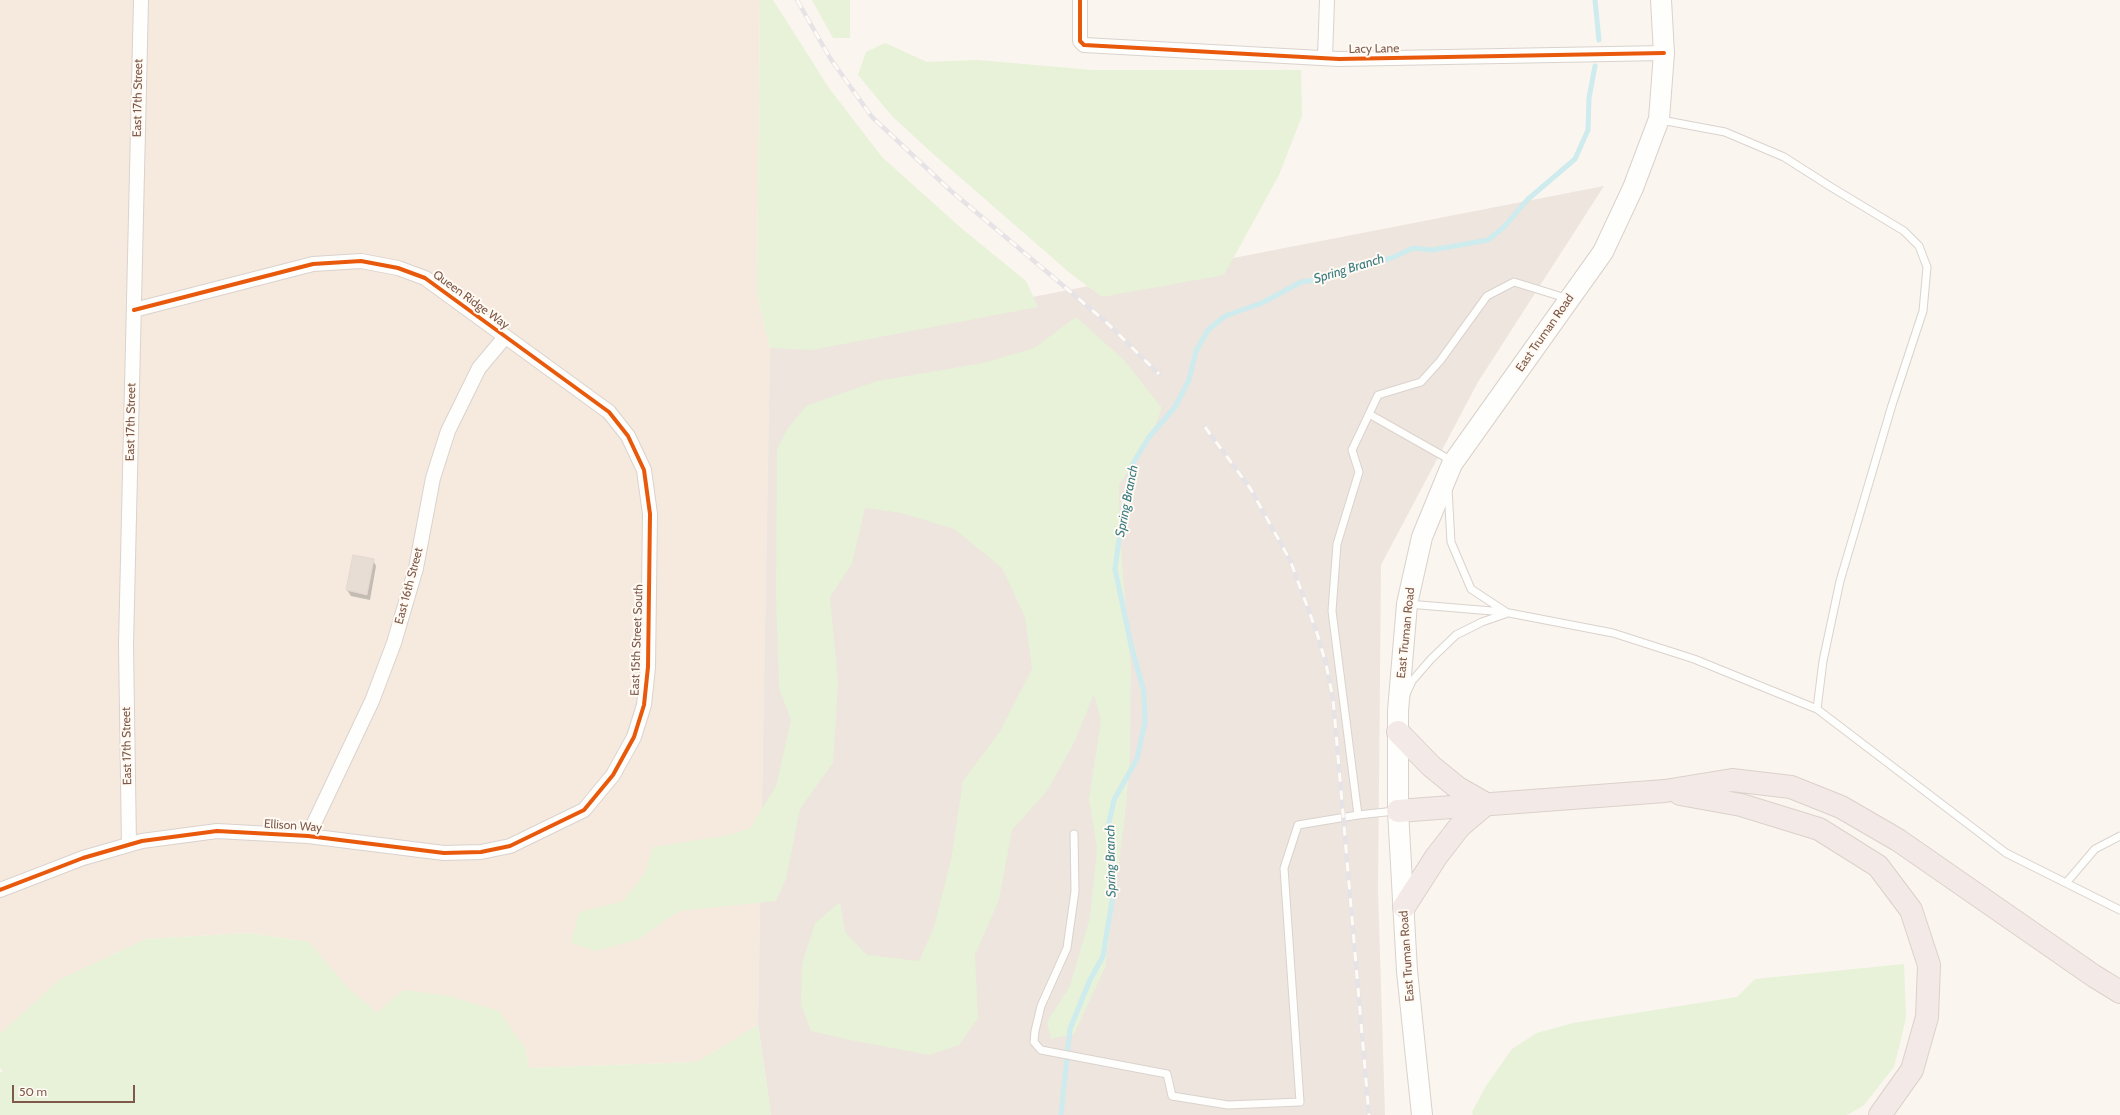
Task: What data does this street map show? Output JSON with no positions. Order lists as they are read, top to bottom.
{
  "streets": {
    "main road": ["East Truman Road"],
    "street": [
      "Lacy Lane",
      "East 17th Street",
      "Queen Ridge Way",
      "East 16th Street",
      "East 15th Street South",
      "Ellison Way"
    ]
  },
  "crossings": [
    ["Lacy Lane", "East Truman Road"],
    ["East 17th Street", "Queen Ridge Way"],
    ["East 17th Street", "Ellison Way"],
    ["Queen Ridge Way", "East 16th Street"],
    ["Queen Ridge Way", "East 15th Street South"],
    ["East 16th Street", "Ellison Way"],
    ["East 15th Street South", "Ellison Way"]
  ],
  "water": ["Spring Branch"],
  "scale_bar": "50 m"
}
